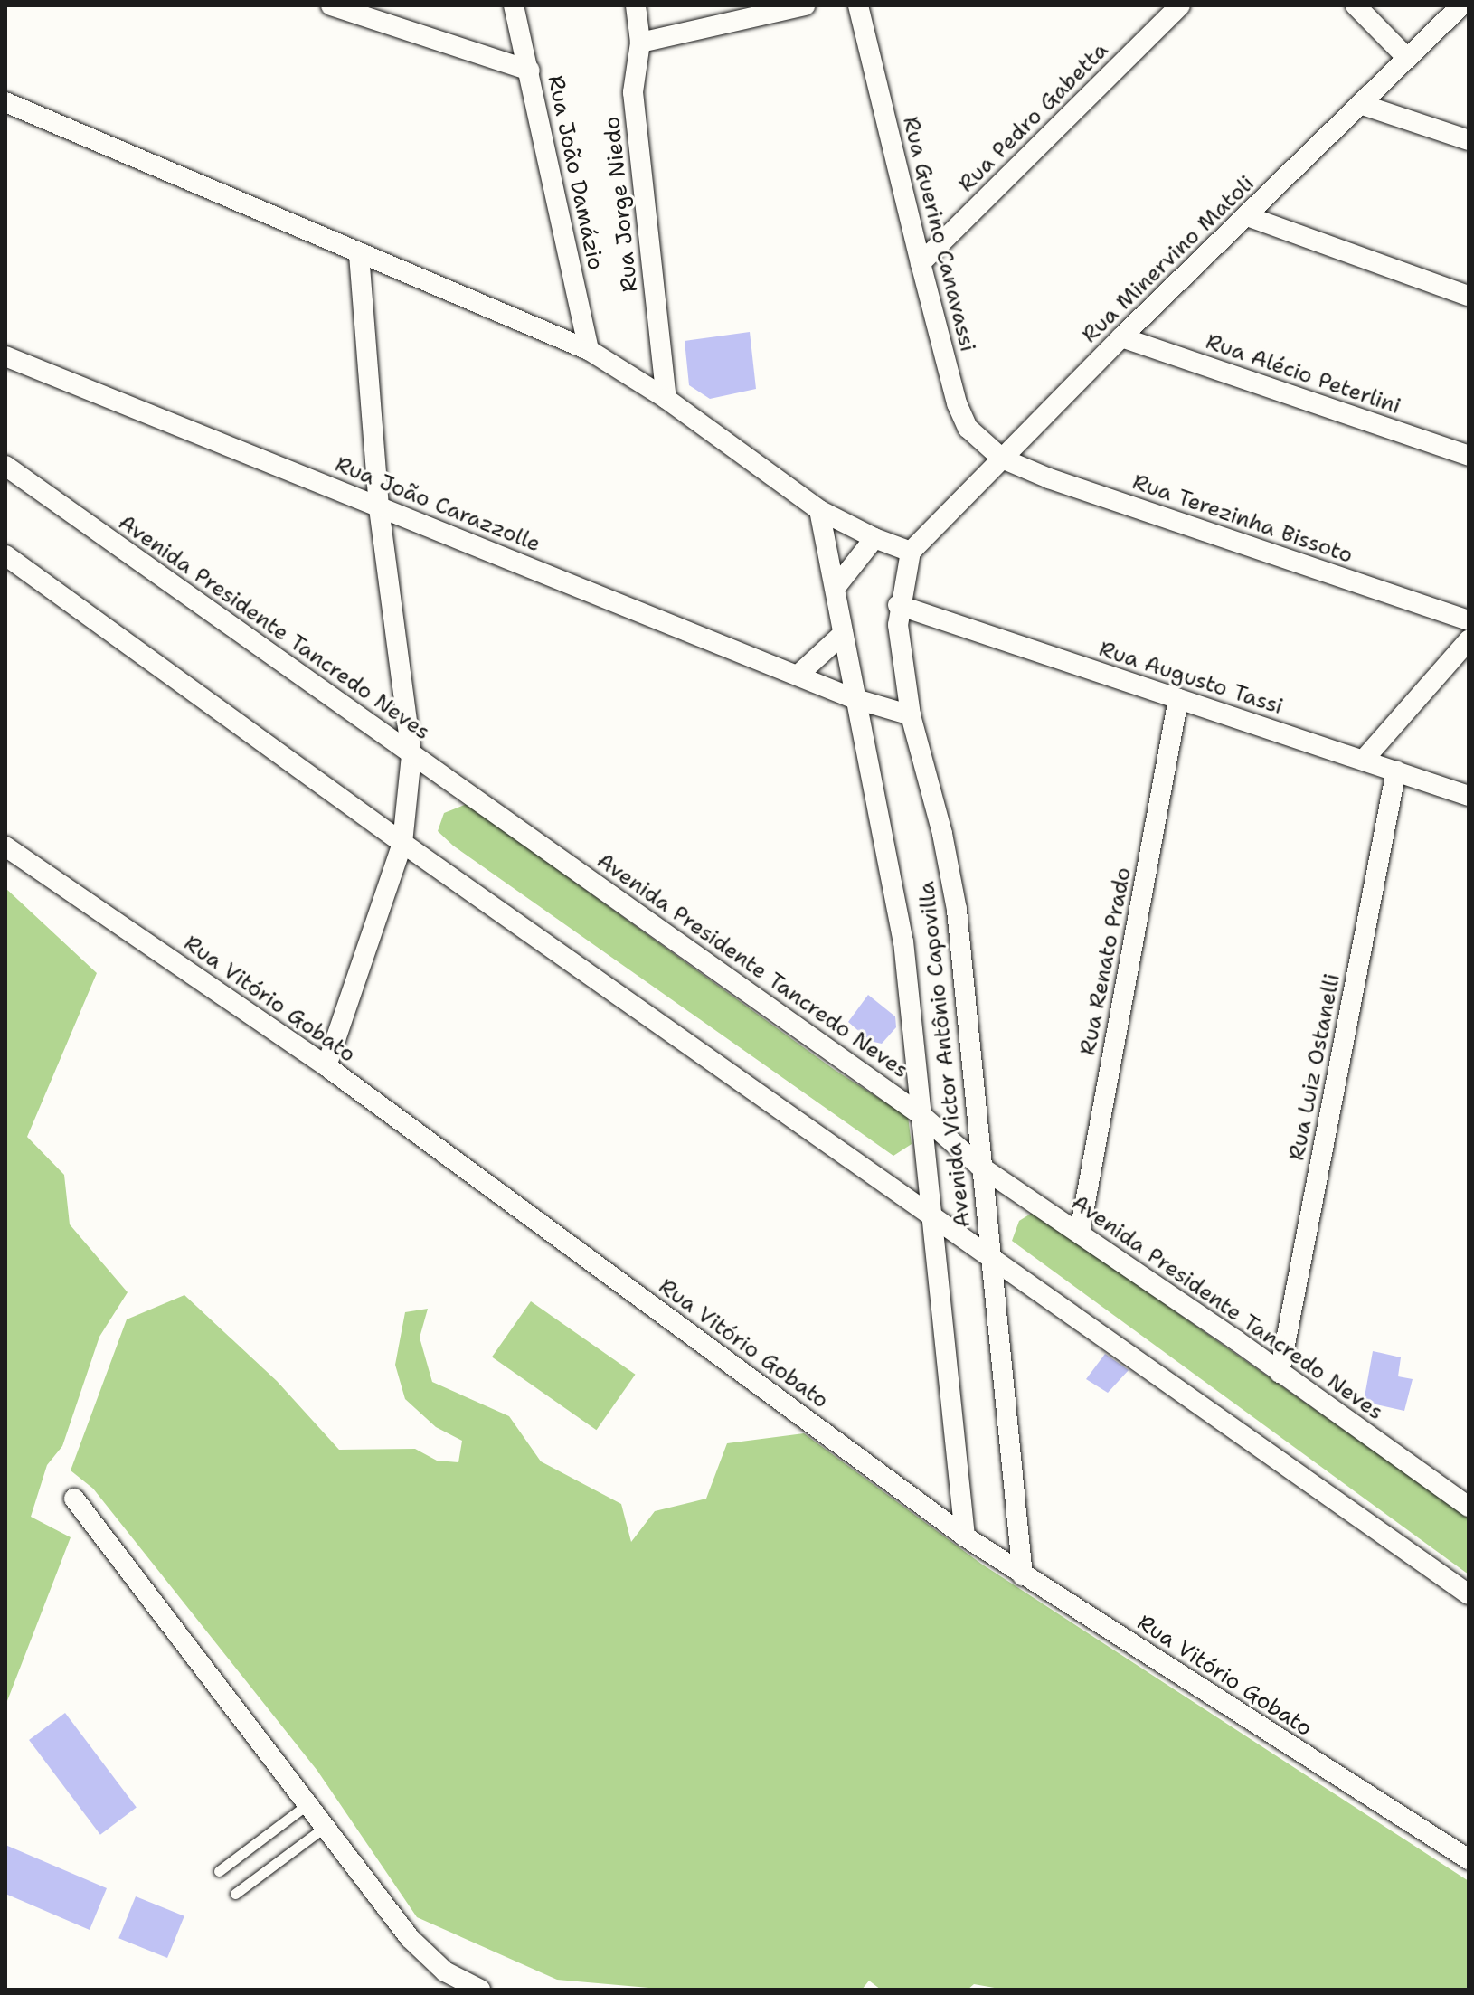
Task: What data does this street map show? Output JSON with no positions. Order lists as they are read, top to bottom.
{
  "streets": {
    "street": [
      "Rua Pedro Gabetta",
      "Rua João Damázio",
      "Rua Jorge Niedo",
      "Rua Guerino Canavassi",
      "Rua Minervino Matoli",
      "Rua Alécio Peterlini",
      "Rua João Carazzolle",
      "Rua Terezinha Bissoto",
      "Avenida Presidente Tancredo Neves",
      "Rua Augusto Tassi",
      "Rua Renato Prado",
      "Rua Vitório Gobato",
      "Avenida Victor Antônio Capovilla",
      "Rua Luiz Ostanelli"
    ]
  },
  "crossings": [
    ["Rua Pedro Gabetta", "Rua Guerino Canavassi"],
    ["Rua Guerino Canavassi", "Rua Minervino Matoli"],
    ["Rua Guerino Canavassi", "Rua Terezinha Bissoto"],
    ["Rua Minervino Matoli", "Rua Alécio Peterlini"],
    ["Rua Minervino Matoli", "Rua Terezinha Bissoto"],
    ["Rua Minervino Matoli", "Avenida Victor Antônio Capovilla"],
    ["Rua João Carazzolle", "Avenida Victor Antônio Capovilla"],
    ["Avenida Presidente Tancredo Neves", "Rua Renato Prado"],
    ["Avenida Presidente Tancredo Neves", "Avenida Victor Antônio Capovilla"],
    ["Avenida Presidente Tancredo Neves", "Rua Luiz Ostanelli"],
    ["Rua Augusto Tassi", "Rua Renato Prado"],
    ["Rua Augusto Tassi", "Avenida Victor Antônio Capovilla"],
    ["Rua Augusto Tassi", "Rua Luiz Ostanelli"],
    ["Rua Vitório Gobato", "Avenida Victor Antônio Capovilla"]
  ]
}
